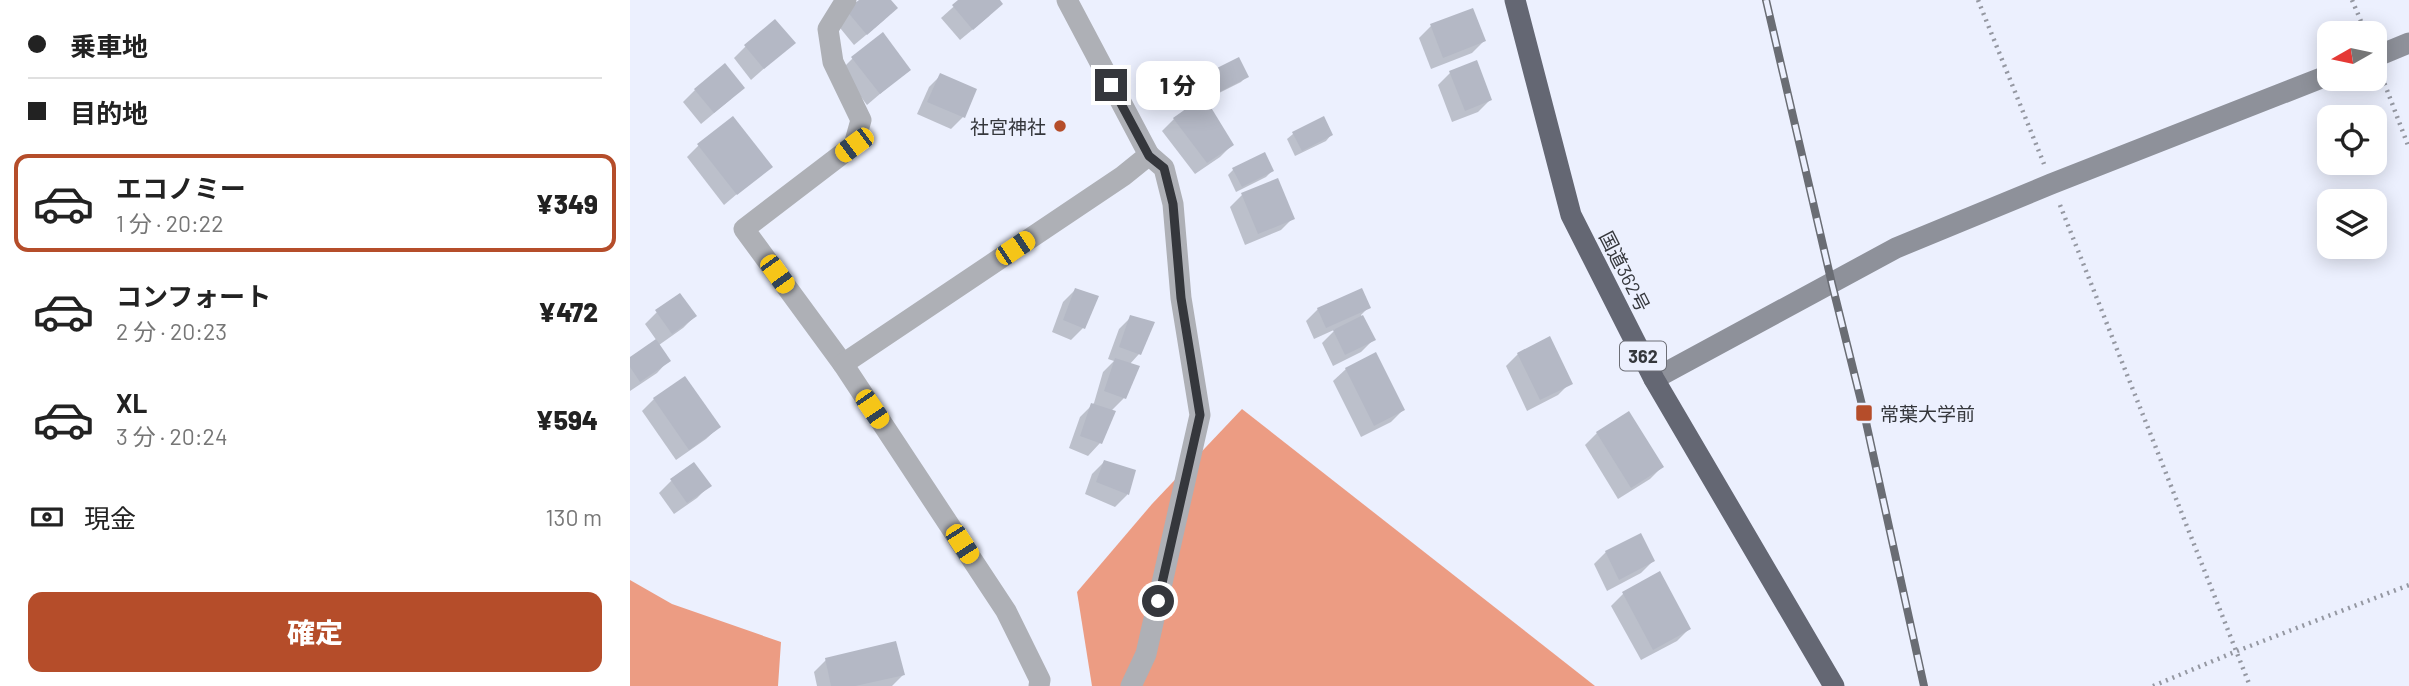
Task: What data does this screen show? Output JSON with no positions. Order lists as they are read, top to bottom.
{
  "streets": {
    "highway": ["国道362号", "362"]
  },
  "places": {
    "other": ["社宮神社"],
    "transit": ["常葉大学前"]
  },
  "north": "left",
  "page": {
    "banner": ["乗車地", "目的地"],
    "bubble": "1 分",
    "list": [
      {
        "name": "エコノミー",
        "note": "1 分 · 20:22",
        "value": "¥349"
      },
      {
        "name": "コンフォート",
        "note": "2 分 · 20:23",
        "value": "¥472"
      },
      {
        "name": "XL",
        "note": "3 分 · 20:24",
        "value": "¥594"
      }
    ],
    "pay": ["現金", "130 m"],
    "buttons": "確定"
  }
}
